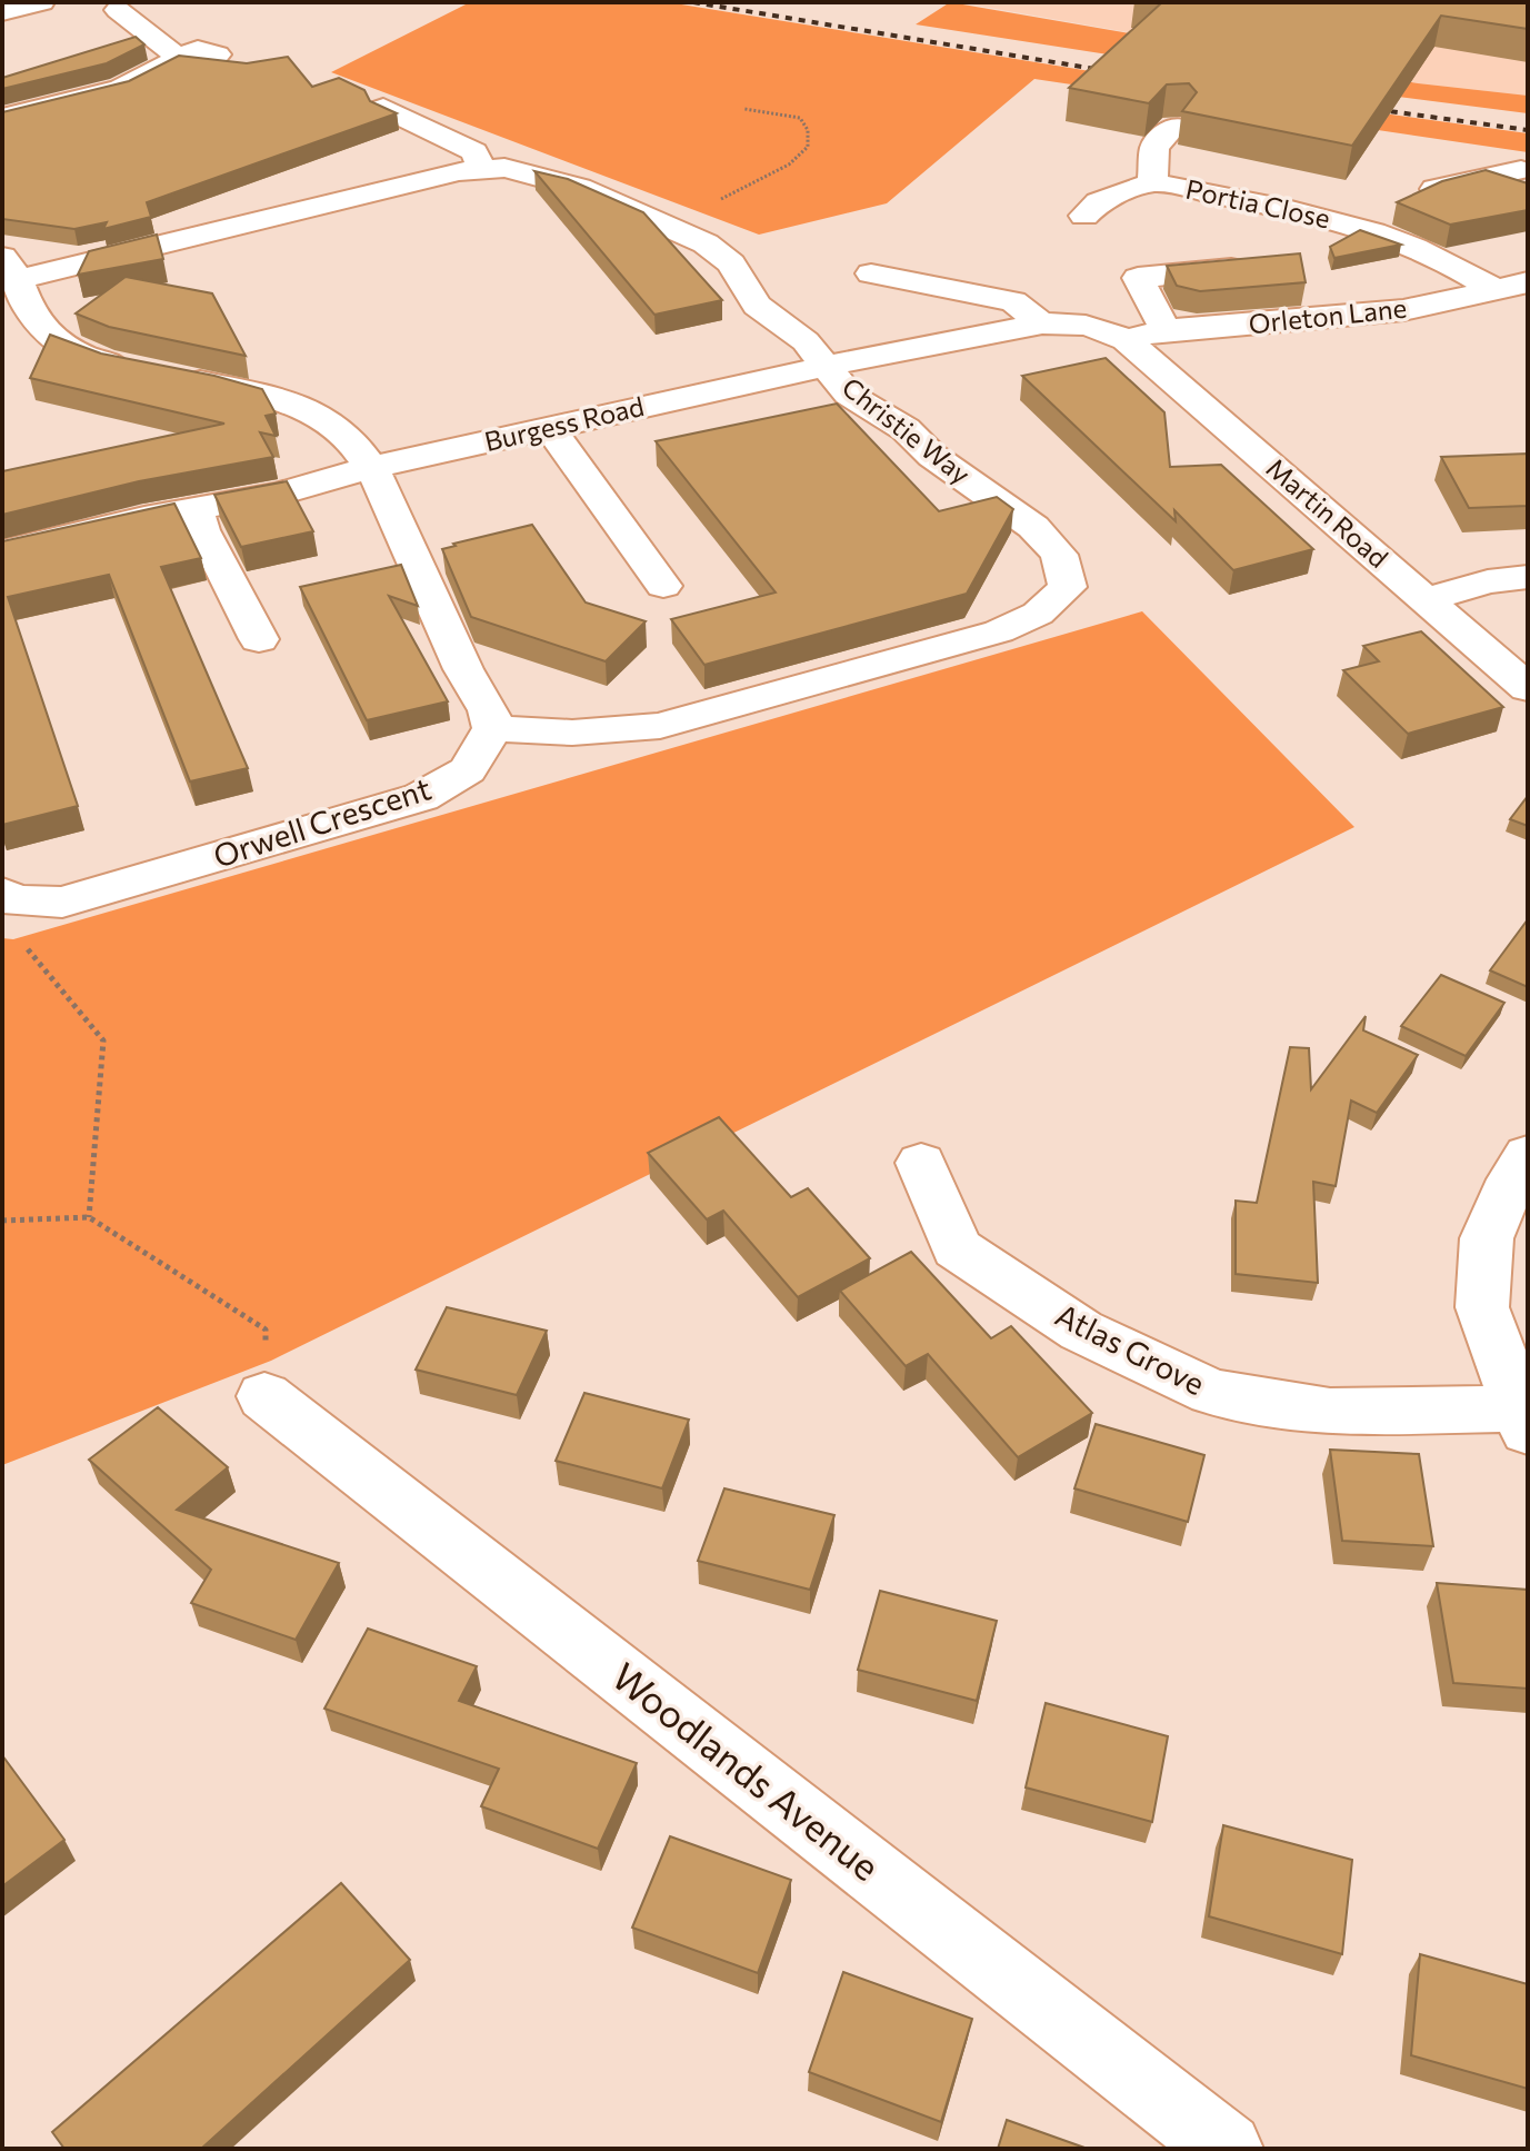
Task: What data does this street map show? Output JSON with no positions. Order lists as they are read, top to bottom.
{
  "streets": {
    "street": [
      "Portia Close",
      "Orleton Lane",
      "Burgess Road",
      "Christie Way",
      "Martin Road",
      "Orwell Crescent",
      "Atlas Grove",
      "Woodlands Avenue"
    ]
  },
  "crossings": [
    ["Portia Close", "Orleton Lane"],
    ["Orleton Lane", "Burgess Road"],
    ["Orleton Lane", "Martin Road"],
    ["Burgess Road", "Christie Way"],
    ["Burgess Road", "Martin Road"],
    ["Christie Way", "Orwell Crescent"]
  ]
}
